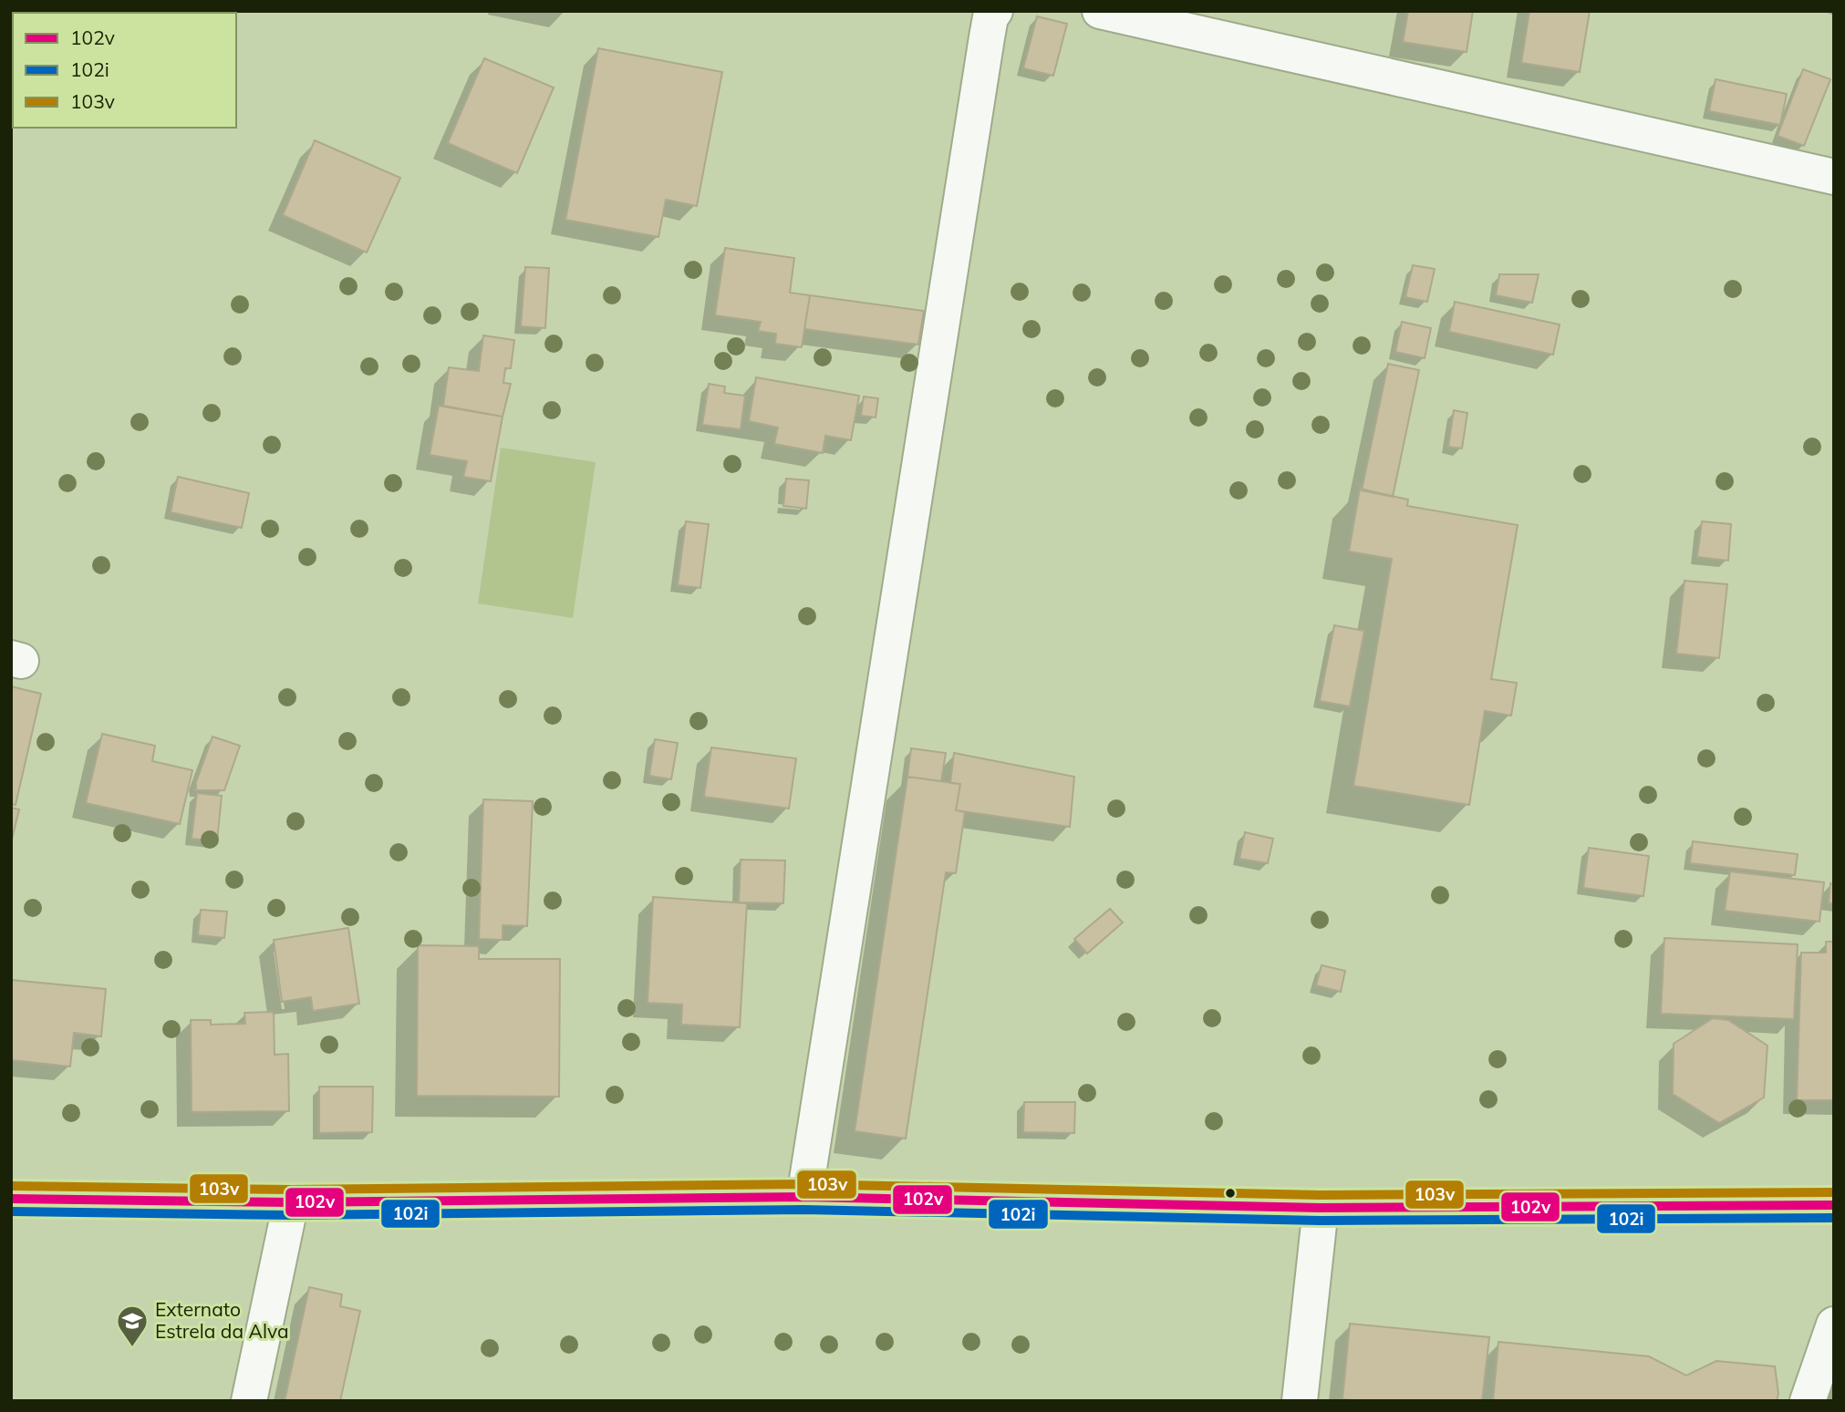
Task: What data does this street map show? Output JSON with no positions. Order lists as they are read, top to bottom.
{
  "places": {
    "school or university": ["Externato Estrela da Alva"]
  },
  "lines": ["transit line 103v", "transit line 102v", "transit line 102i"],
  "legend": ["102v", "102i", "103v"]
}
